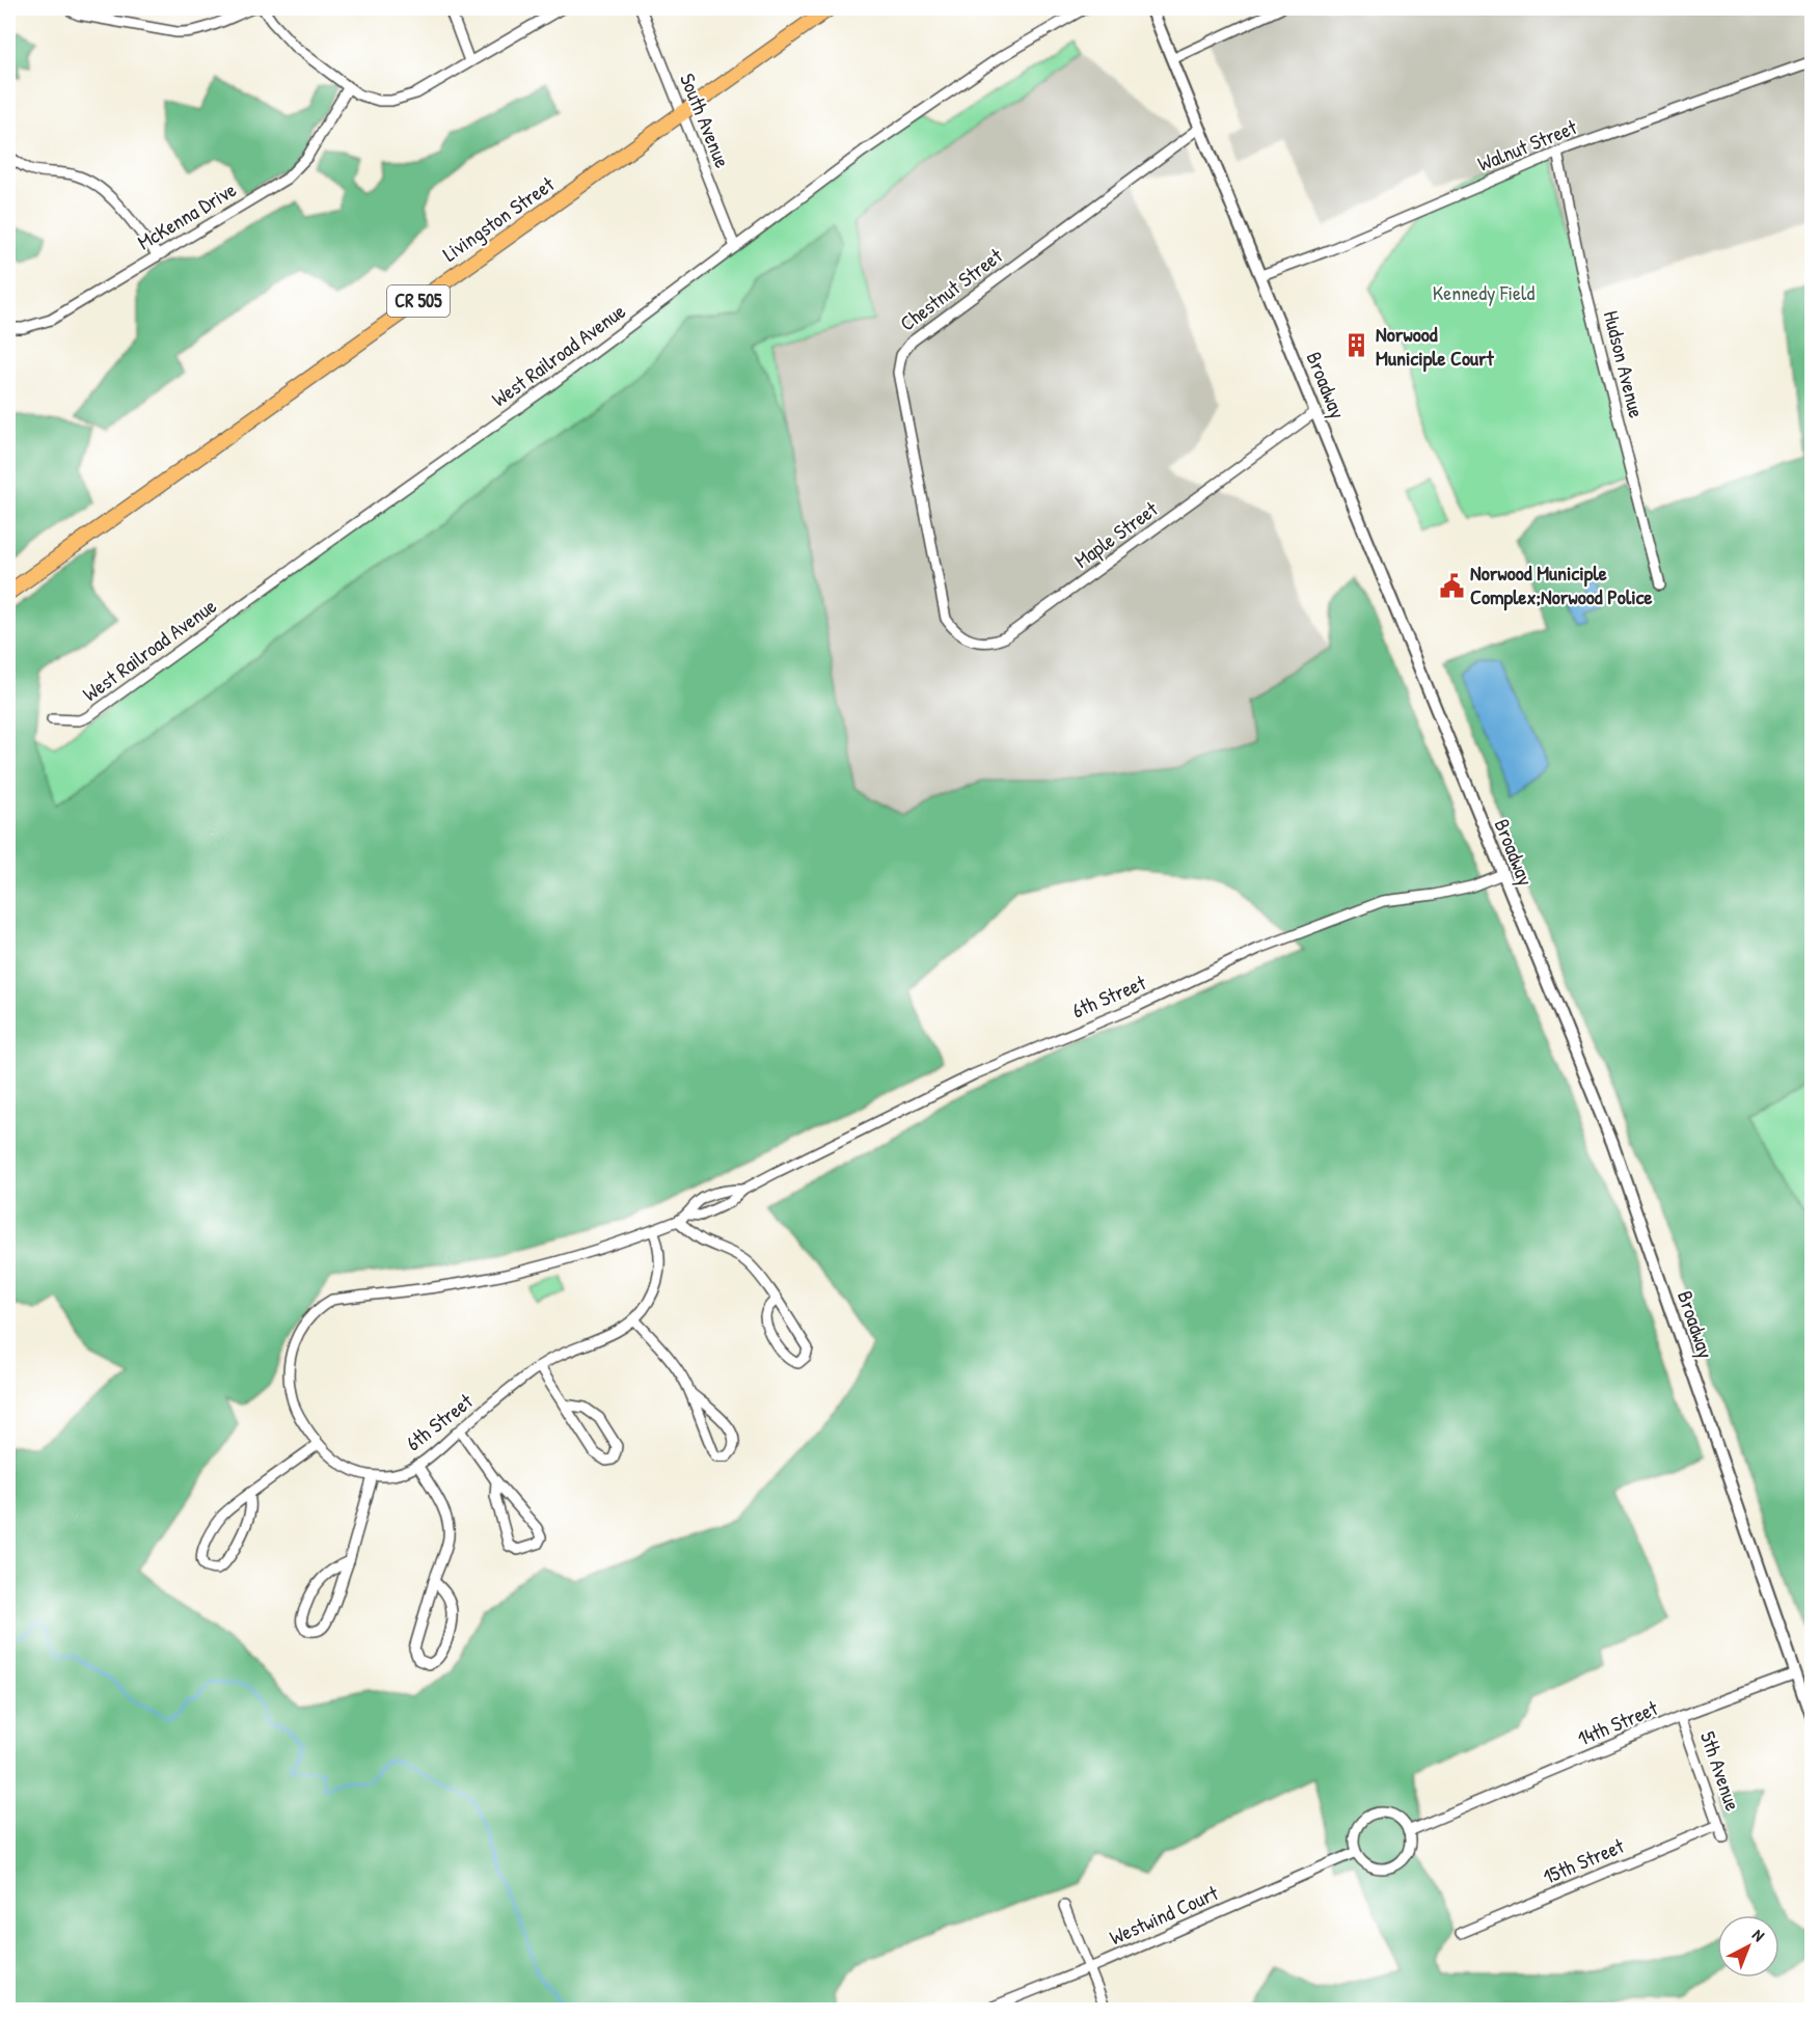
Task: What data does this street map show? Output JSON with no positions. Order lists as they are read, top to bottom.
{
  "streets": {
    "main road": ["Livingston Street", "CR 505"],
    "street": [
      "South Avenue",
      "Walnut Street",
      "McKenna Drive",
      "Chestnut Street",
      "West Railroad Avenue",
      "Hudson Avenue",
      "Broadway",
      "Maple Street",
      "6th Street",
      "14th Street",
      "5th Avenue",
      "15th Street",
      "Westwind Court"
    ]
  },
  "crossings": [
    ["South Avenue", "Livingston Street"],
    ["South Avenue", "West Railroad Avenue"],
    ["Walnut Street", "Hudson Avenue"],
    ["Walnut Street", "Broadway"],
    ["Chestnut Street", "Broadway"],
    ["Chestnut Street", "Maple Street"],
    ["Broadway", "Maple Street"],
    ["Broadway", "6th Street"],
    ["Broadway", "14th Street"],
    ["14th Street", "5th Avenue"],
    ["14th Street", "Westwind Court"],
    ["5th Avenue", "15th Street"]
  ],
  "parks": ["Kennedy Field"],
  "places": {
    "building": ["Norwood Municiple Court"],
    "public building": ["Norwood Municiple Complex;Norwood Police"]
  },
  "north": "top right"
}
